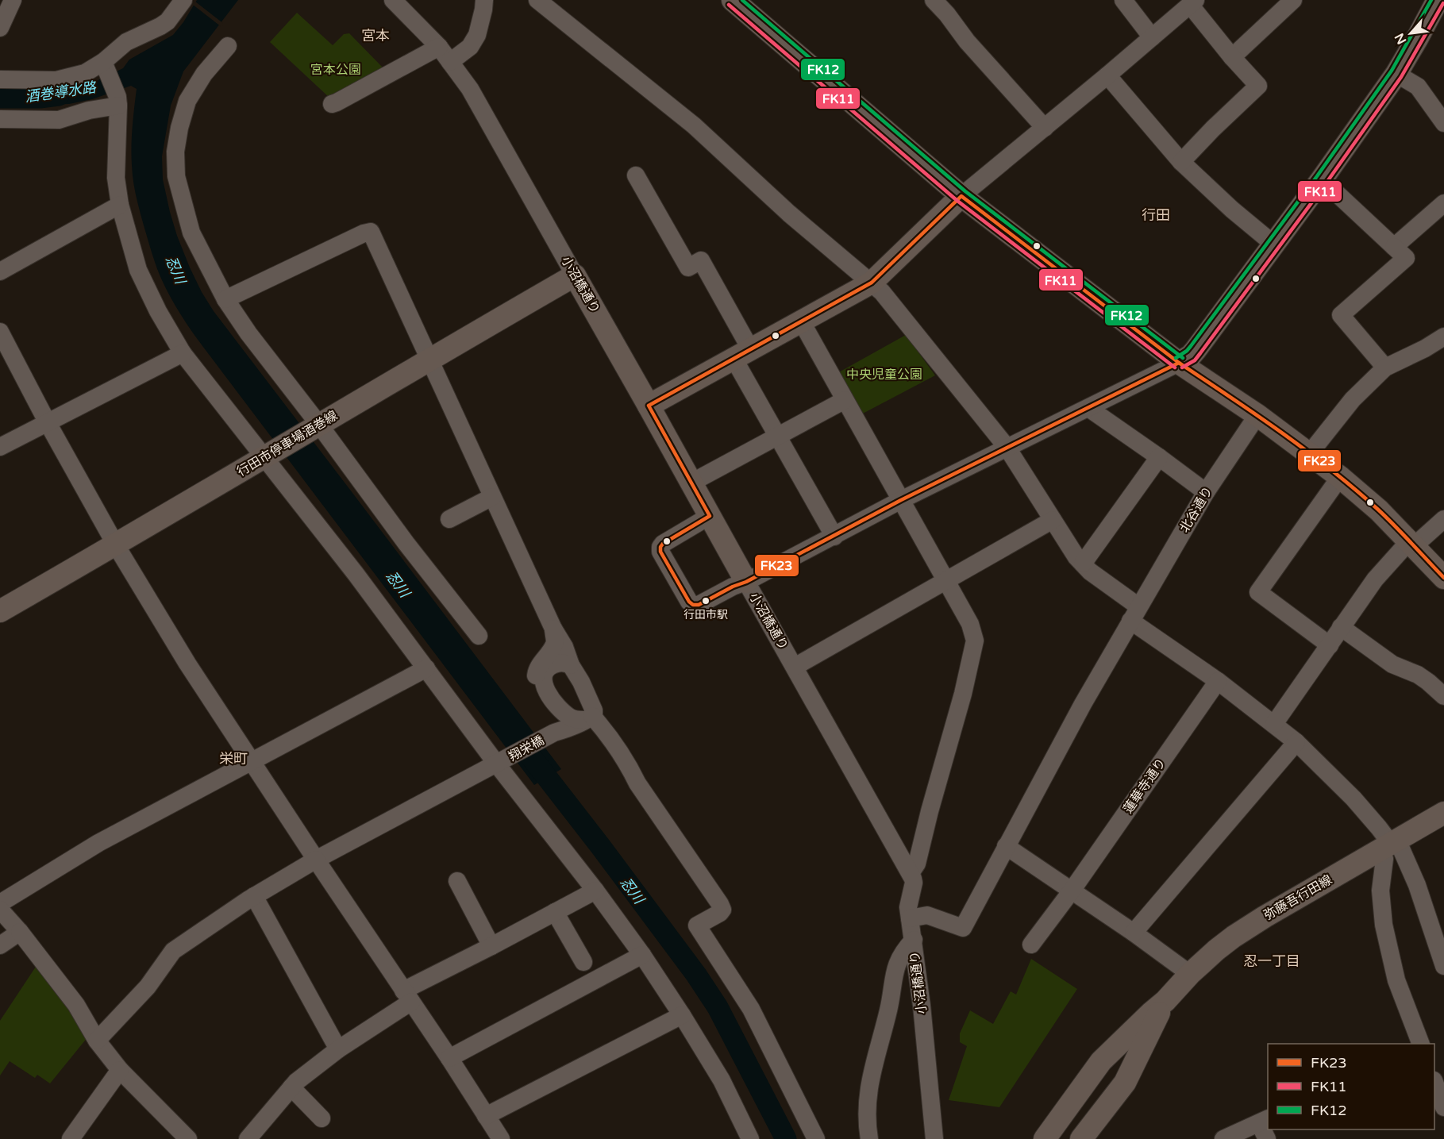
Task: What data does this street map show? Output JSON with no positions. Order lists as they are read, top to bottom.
{
  "streets": {
    "main road": ["小沼橋通り", "行田市停車場酒巻線", "弥藤吾行田線"],
    "street": ["北谷通り", "翔栄橋", "蓮華寺通り"]
  },
  "crossings": [
    ["小沼橋通り", "行田市停車場酒巻線"],
    ["小沼橋通り", "北谷通り"]
  ],
  "districts": [
    "宮本",
    "行田",
    "栄町",
    "忍一丁目"
  ],
  "water": ["酒巻導水路", "忍川"],
  "parks": ["宮本公園", "中央児童公園"],
  "places": ["行田市駅"],
  "lines": ["transit line FK12", "transit line FK11", "transit line FK23"],
  "legend": ["FK23", "FK11", "FK12"],
  "north": "bottom left"
}
